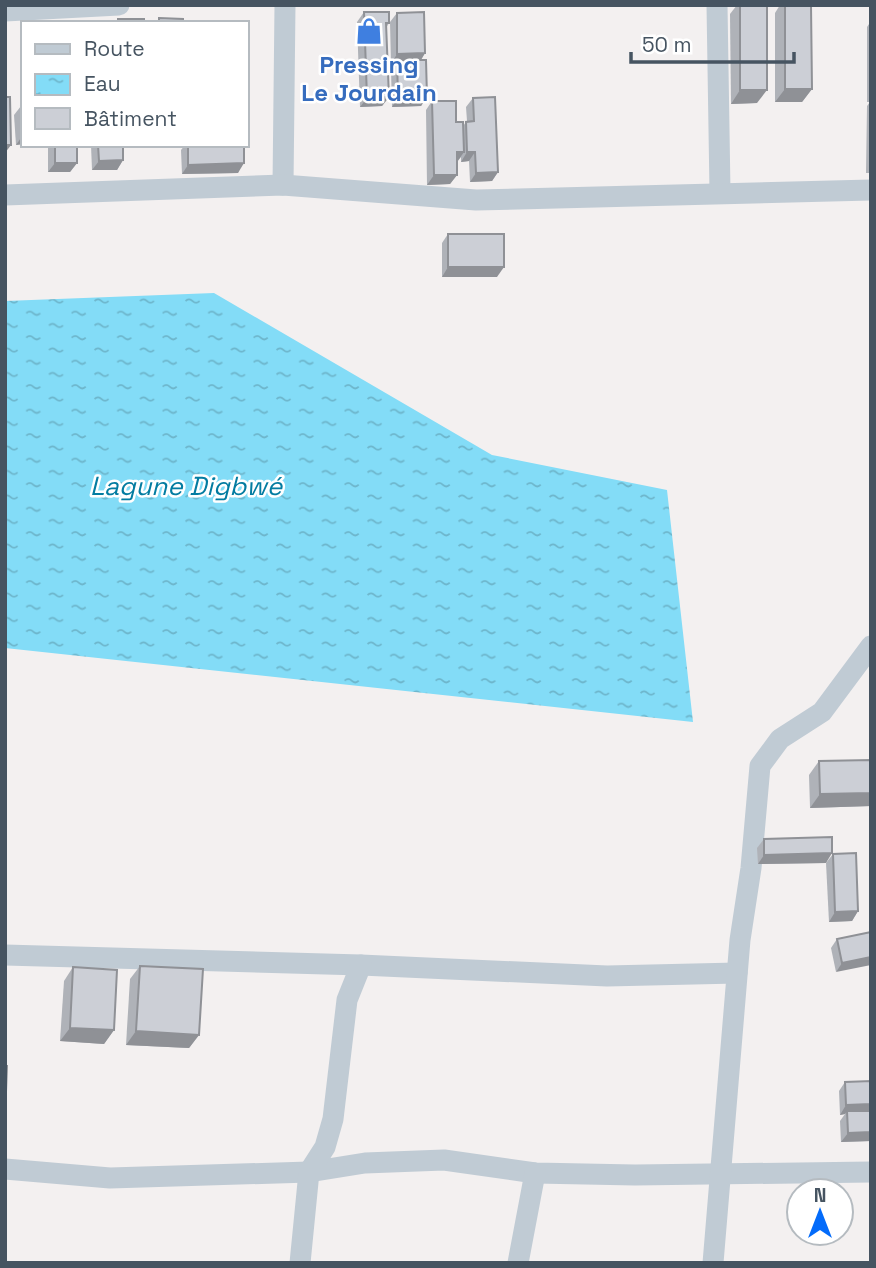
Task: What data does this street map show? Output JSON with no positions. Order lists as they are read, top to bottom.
{
  "water": ["Lagune Digbwé"],
  "places": {
    "shop": ["Pressing Le Jourdain"]
  },
  "legend": ["Route", "Eau", "Bâtiment"],
  "scale_bar": "50 m",
  "north": "top"
}
